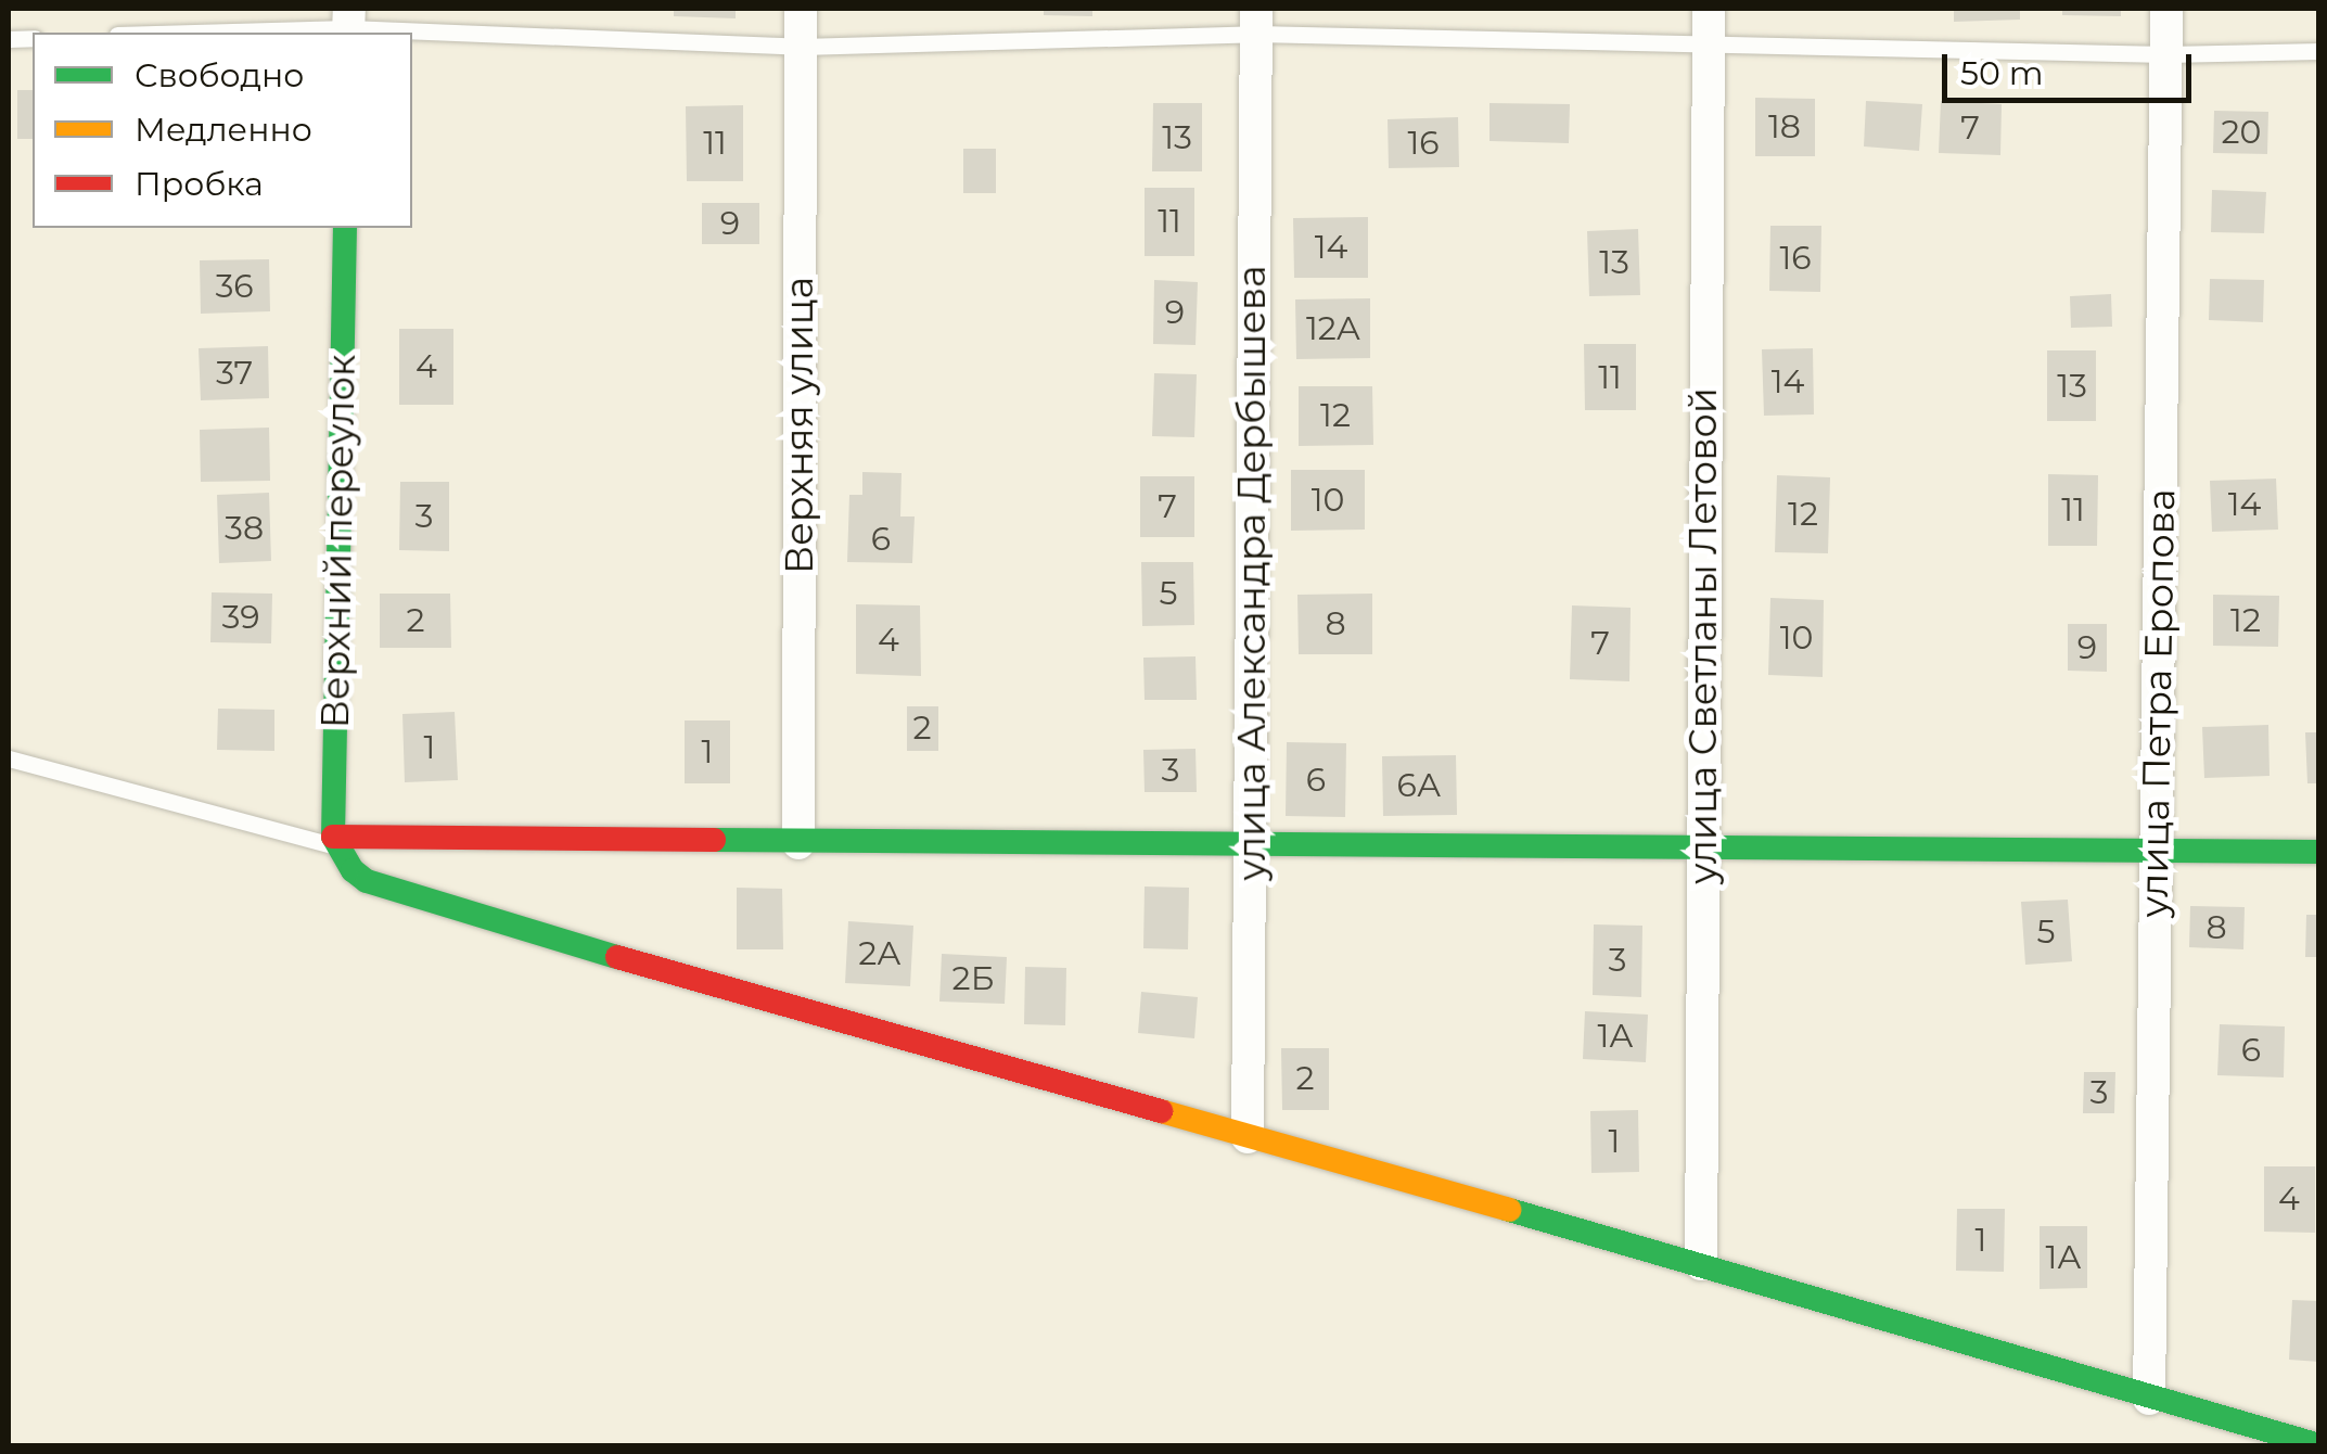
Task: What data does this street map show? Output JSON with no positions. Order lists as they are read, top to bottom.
{
  "streets": {
    "street": [
      "Верхняя улица",
      "Верхний переулок",
      "улица Александра Дербышева",
      "улица Светланы Летовой",
      "улица Петра Еропова"
    ]
  },
  "house_numbers": [
    "18",
    "7",
    "20",
    "13",
    "11",
    "16",
    "11",
    "9",
    "14",
    "16",
    "13",
    "36",
    "9",
    "12А",
    "4",
    "37",
    "11",
    "14",
    "13",
    "12",
    "10",
    "14",
    "7",
    "11",
    "12",
    "3",
    "38",
    "6",
    "5",
    "39",
    "2",
    "12",
    "8",
    "10",
    "4",
    "7",
    "9",
    "2",
    "1",
    "1",
    "3",
    "6",
    "6А",
    "8",
    "5",
    "2А",
    "3",
    "2Б",
    "1А",
    "6",
    "2",
    "3",
    "1",
    "4",
    "1",
    "1А"
  ],
  "legend": ["Свободно", "Медленно", "Пробка"],
  "scale_bar": "50 m"
}
